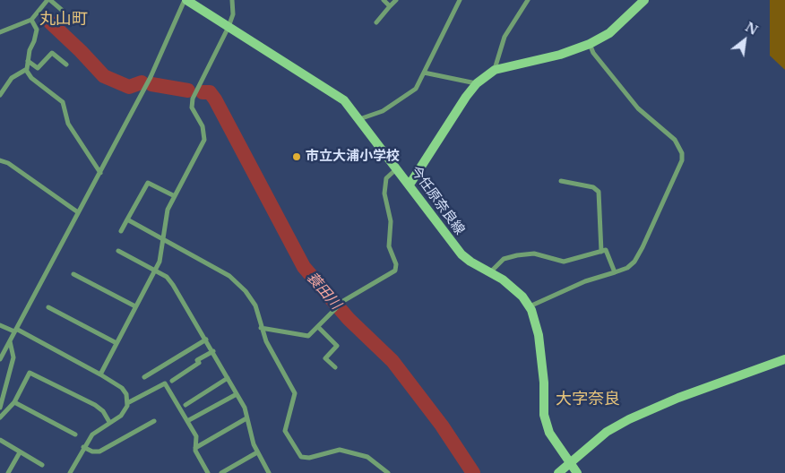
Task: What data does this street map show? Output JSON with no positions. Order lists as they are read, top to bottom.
{
  "streets": {
    "main road": ["今任原奈良線"]
  },
  "districts": ["丸山町", "大字奈良"],
  "water": ["蓑田川"],
  "places": ["市立大浦小学校"],
  "north": "top right"
}
